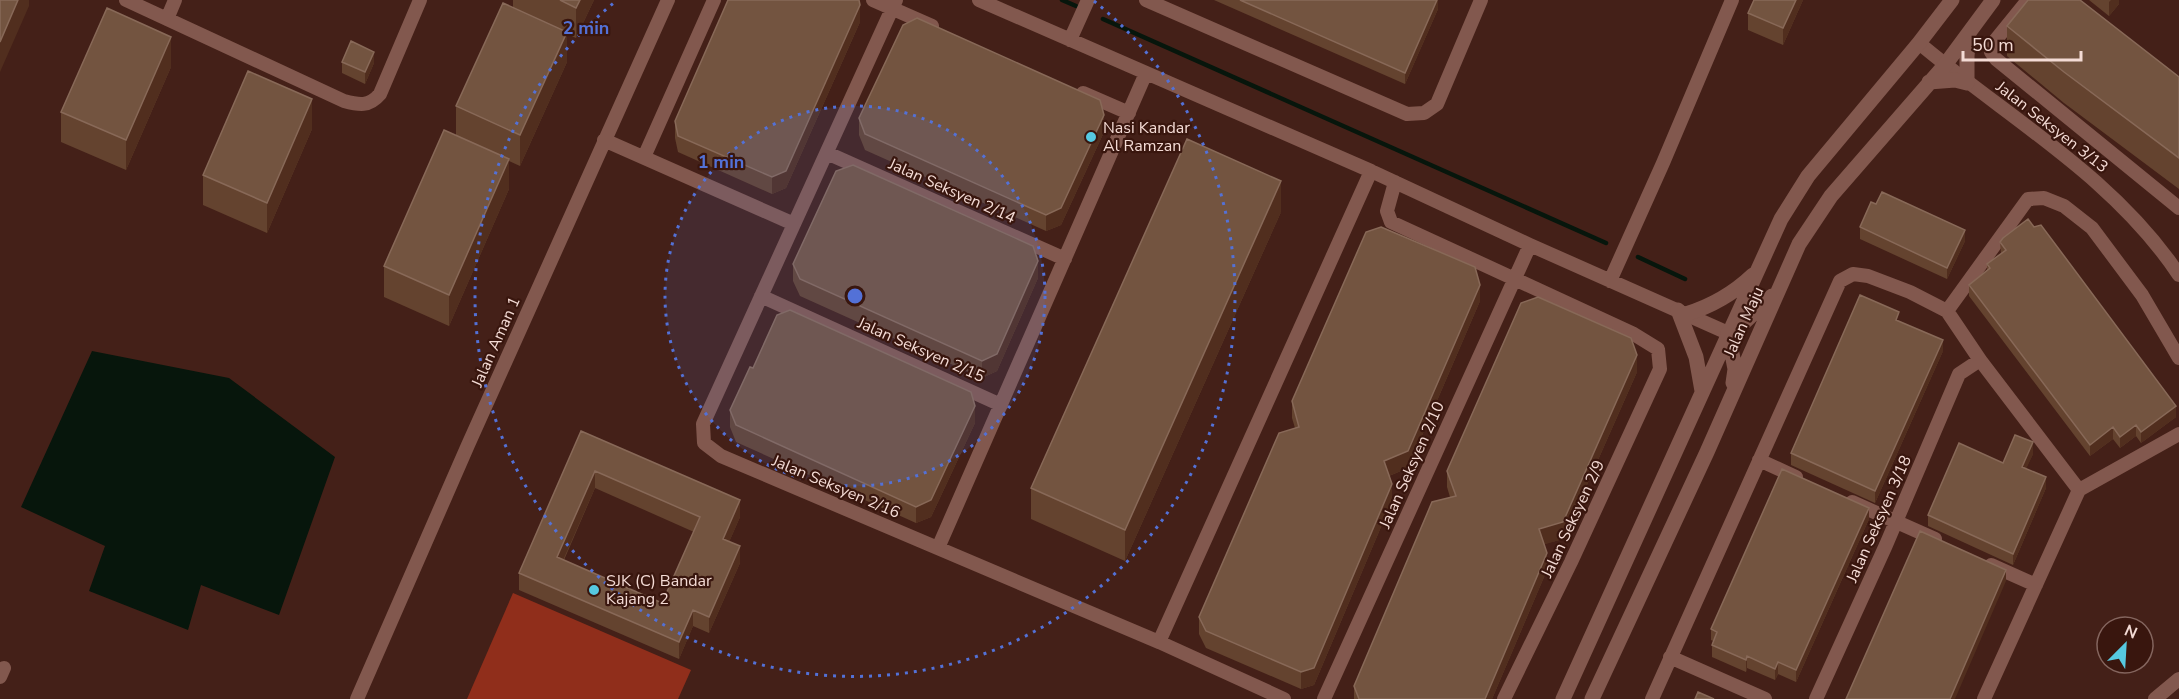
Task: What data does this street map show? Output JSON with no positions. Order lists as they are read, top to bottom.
{
  "streets": {
    "street": [
      "Jalan Seksyen 3/13",
      "Jalan Seksyen 2/14",
      "Jalan Maju",
      "Jalan Aman 1",
      "Jalan Seksyen 2/15",
      "Jalan Seksyen 2/10",
      "Jalan Seksyen 2/16",
      "Jalan Seksyen 2/9",
      "Jalan Seksyen 3/18"
    ]
  },
  "crossings": [
    ["Jalan Seksyen 3/13", "Jalan Maju"],
    ["Jalan Seksyen 2/15", "Jalan Seksyen 2/16"],
    ["Jalan Seksyen 2/10", "Jalan Seksyen 2/9"]
  ],
  "places": ["Nasi Kandar Al Ramzan", "SJK (C) Bandar Kajang 2"],
  "scale_bar": "50 m",
  "north": "top right",
  "rings": ["2 min", "1 min"]
}
